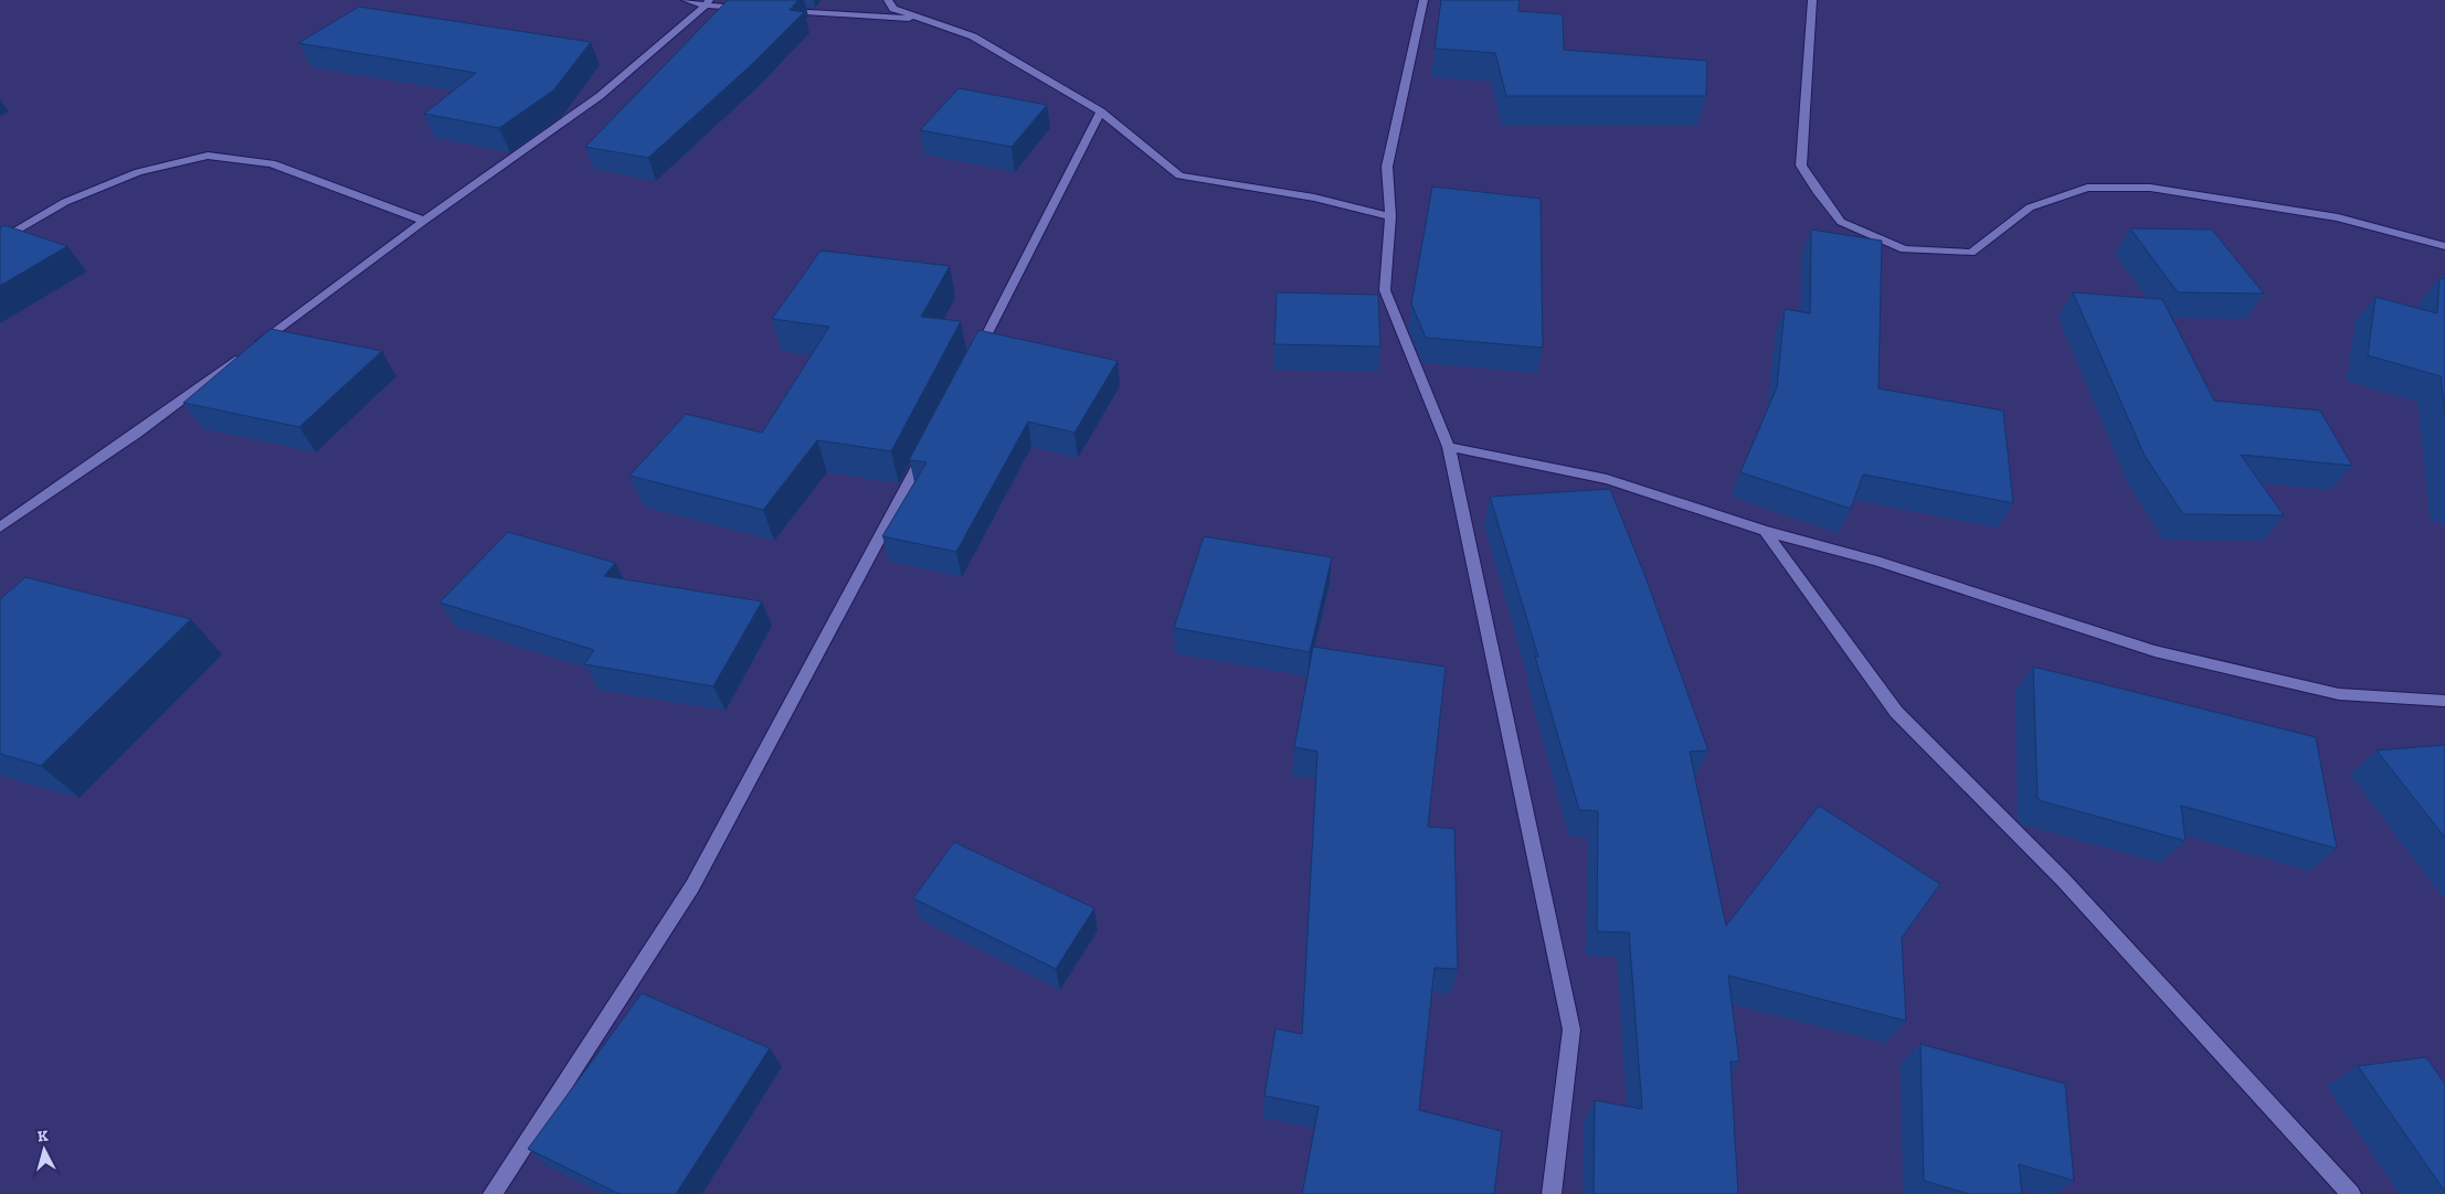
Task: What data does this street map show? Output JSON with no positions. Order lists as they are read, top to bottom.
{
  "north": "top"
}
